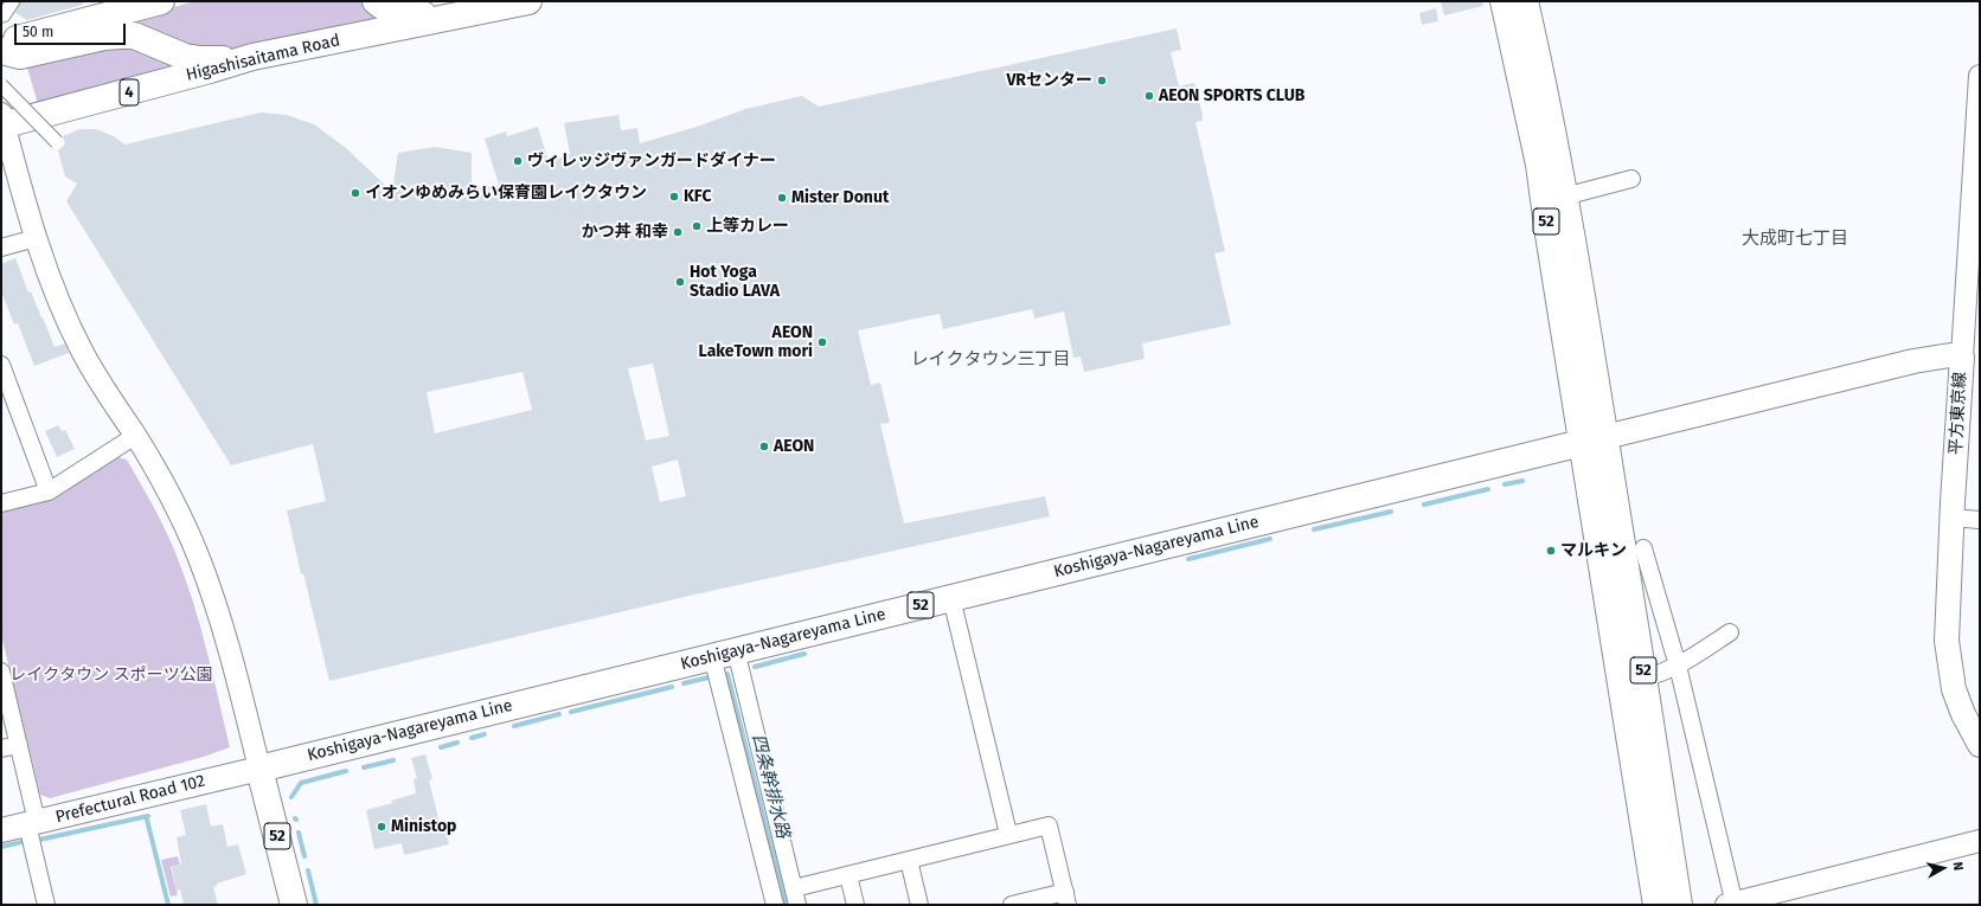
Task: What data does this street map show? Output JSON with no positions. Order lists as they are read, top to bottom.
{
  "streets": {
    "main road": [
      "Higashisaitama Road",
      "4",
      "52",
      "平方東京線",
      "Koshigaya-Nagareyama Line",
      "Prefectural Road 102"
    ]
  },
  "crossings": [
    ["Higashisaitama Road", "4"],
    ["52", "平方東京線"],
    ["52", "Koshigaya-Nagareyama Line"],
    ["52", "Prefectural Road 102"],
    ["平方東京線", "Koshigaya-Nagareyama Line"],
    ["Koshigaya-Nagareyama Line", "Prefectural Road 102"]
  ],
  "districts": ["大成町七丁目", "レイクタウン三丁目"],
  "water": ["四条幹排水路"],
  "parks": ["レイクタウン スポーツ公園"],
  "places": [
    "VRセンター",
    "AEON SPORTS CLUB",
    "ヴィレッジヴァンガードダイナー",
    "イオンゆめみらい保育園レイクタウン",
    "KFC",
    "Mister Donut",
    "上等カレー",
    "かつ丼 和幸",
    "Hot Yoga Stadio LAVA",
    "AEON LakeTown mori",
    "AEON",
    "マルキン",
    "Ministop"
  ],
  "scale_bar": "50 m",
  "north": "right"
}
